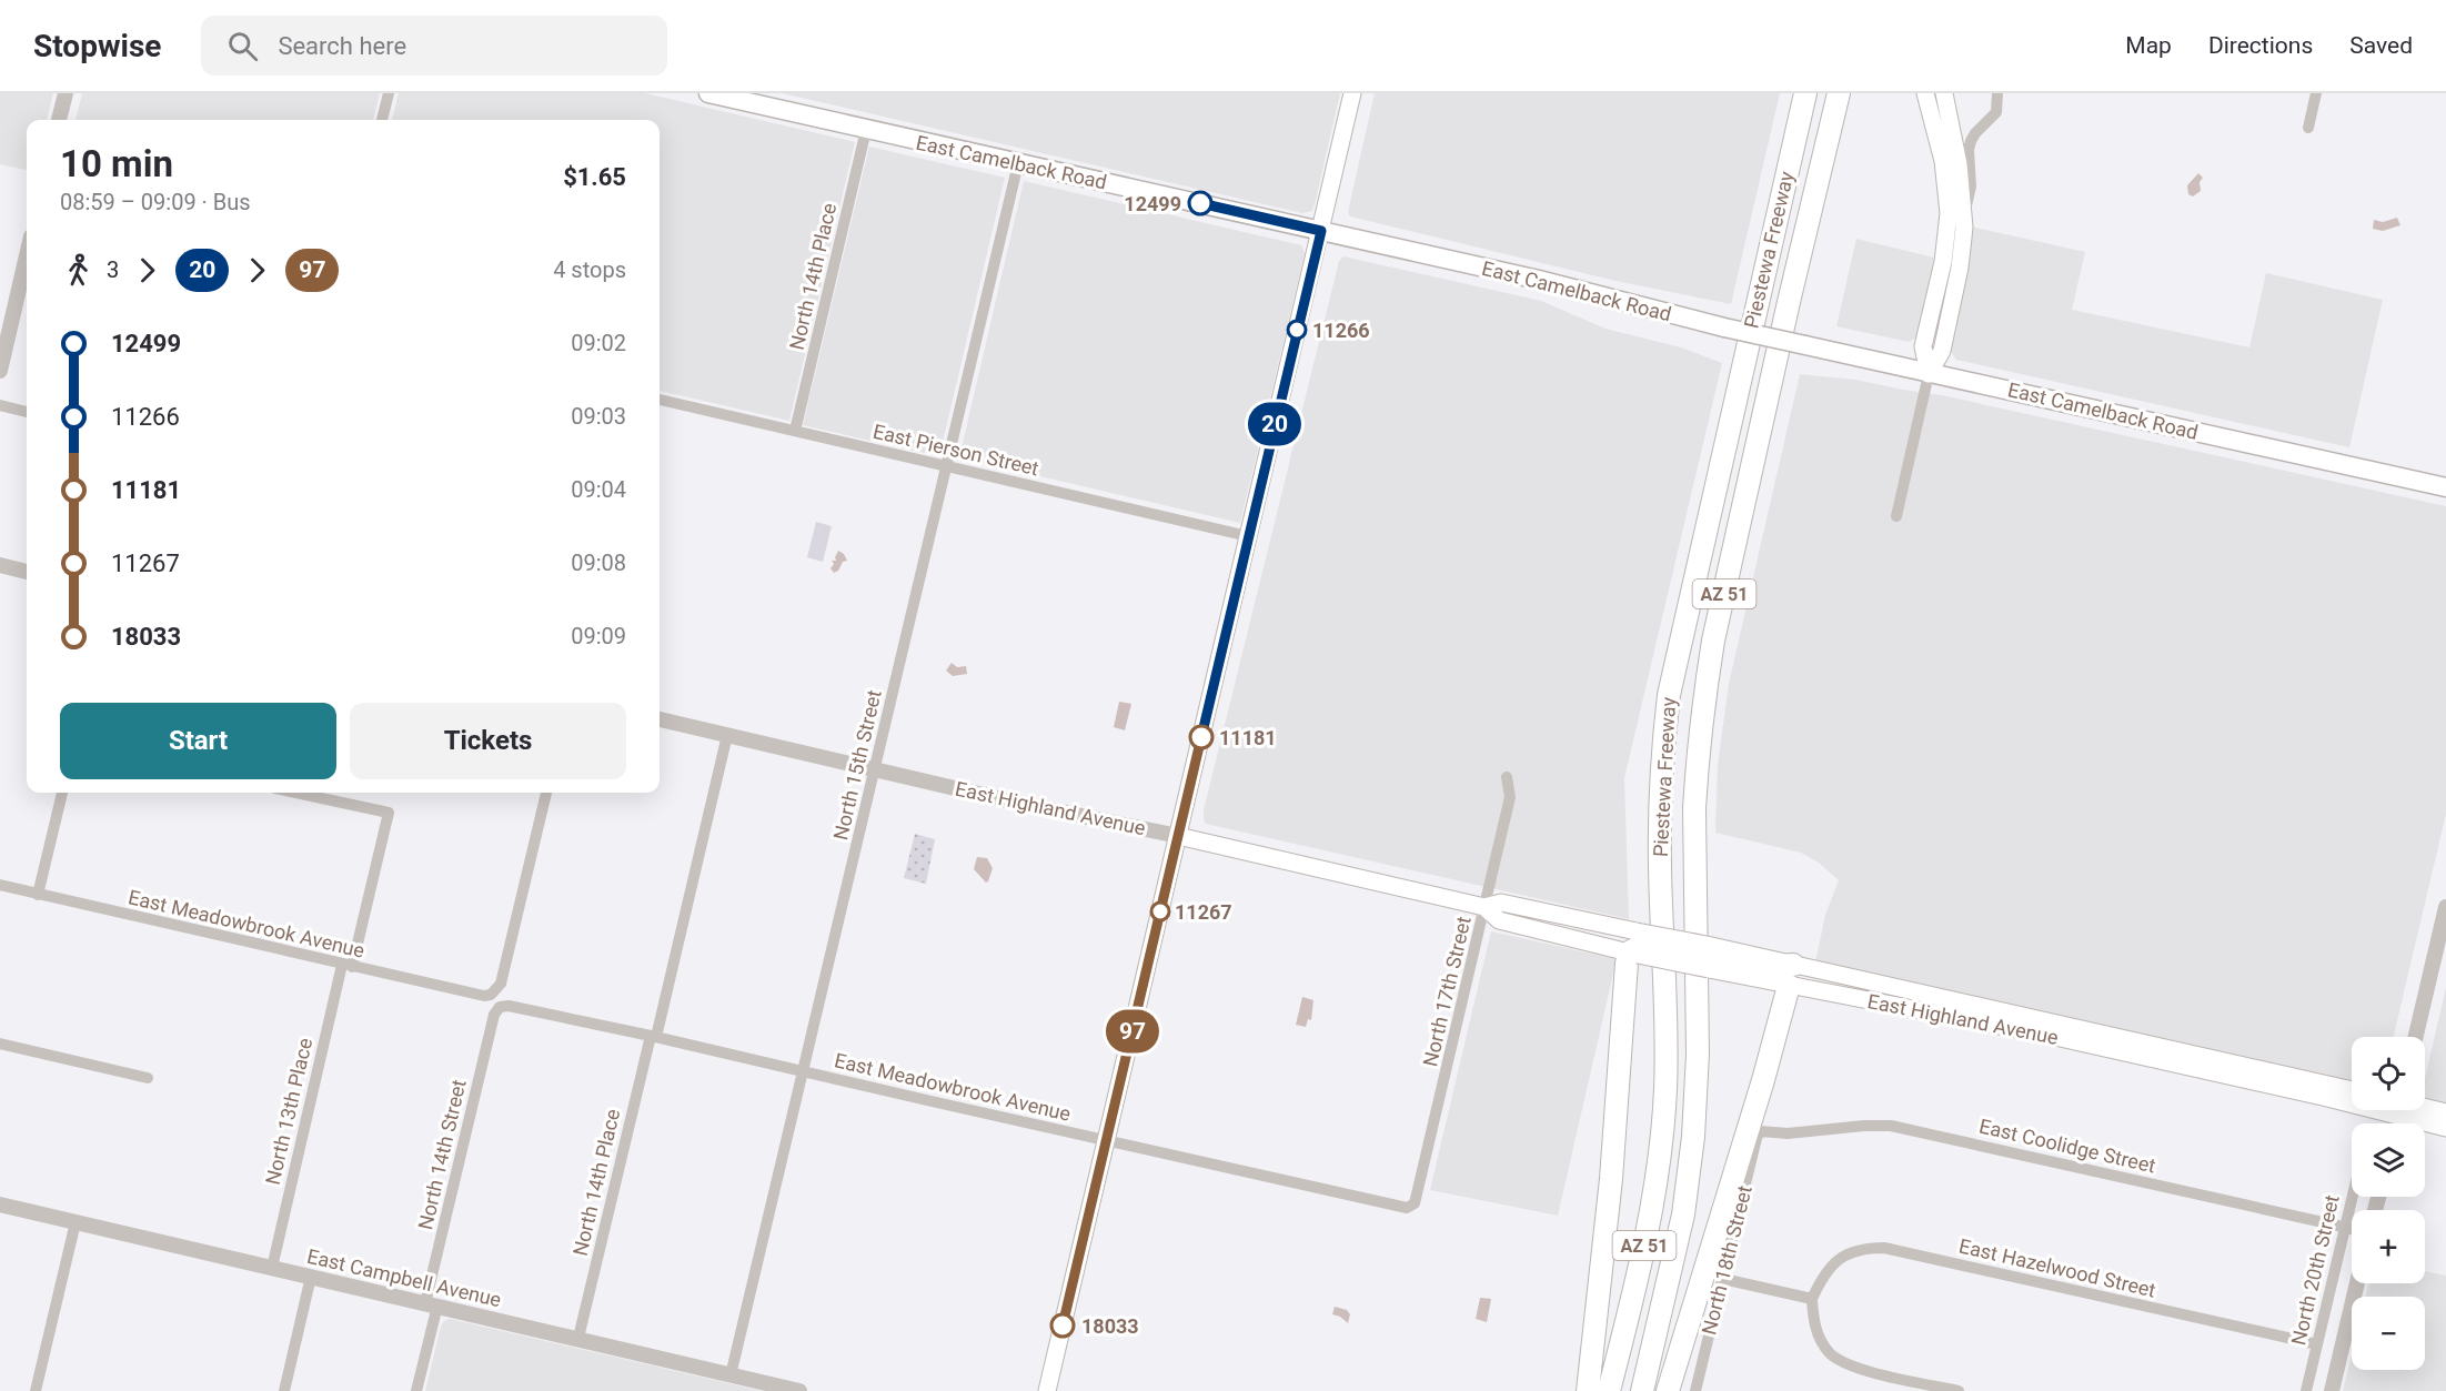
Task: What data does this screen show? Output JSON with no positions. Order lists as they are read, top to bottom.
{
  "streets": {
    "highway": ["Piestewa Freeway", "AZ 51"],
    "main road": ["East Camelback Road", "East Highland Avenue"],
    "street": [
      "North 14th Place",
      "East Pierson Street",
      "North 15th Street",
      "East Meadowbrook Avenue",
      "North 17th Street",
      "North 13th Place",
      "East Coolidge Street",
      "North 14th Street",
      "North 18th Street",
      "East Hazelwood Street",
      "North 20th Street",
      "East Campbell Avenue"
    ]
  },
  "crossings": [
    ["East Camelback Road", "North 14th Place"],
    ["East Camelback Road", "North 15th Street"],
    ["North 14th Place", "East Pierson Street"],
    ["North 14th Place", "East Highland Avenue"],
    ["North 14th Place", "East Meadowbrook Avenue"],
    ["North 14th Place", "East Campbell Avenue"],
    ["East Pierson Street", "North 15th Street"],
    ["North 15th Street", "East Highland Avenue"],
    ["North 15th Street", "East Meadowbrook Avenue"],
    ["North 15th Street", "East Campbell Avenue"],
    ["East Highland Avenue", "North 17th Street"],
    ["East Meadowbrook Avenue", "North 17th Street"],
    ["East Meadowbrook Avenue", "North 13th Place"],
    ["East Meadowbrook Avenue", "North 14th Street"],
    ["North 13th Place", "East Campbell Avenue"],
    ["East Coolidge Street", "North 18th Street"],
    ["East Coolidge Street", "North 20th Street"],
    ["North 14th Street", "East Campbell Avenue"],
    ["East Hazelwood Street", "North 20th Street"]
  ],
  "places": [
    "12499",
    "11266",
    "11181",
    "11267",
    "18033"
  ],
  "lines": ["bus line 20", "bus line 97"],
  "page": {
    "header": "Stopwise",
    "search": "Search here",
    "nav": ["Map", "Directions", "Saved"],
    "on_map": ["20", "97"],
    "heading": ["10 min", "08:59 – 09:09 · Bus", "$1.65"],
    "legs": [
      "3",
      "20",
      "97",
      "4 stops"
    ],
    "list": [
      {
        "name": "12499",
        "value": "09:02"
      },
      {
        "name": "11266",
        "value": "09:03"
      },
      {
        "name": "11181",
        "value": "09:04"
      },
      {
        "name": "11267",
        "value": "09:08"
      },
      {
        "name": "18033",
        "value": "09:09"
      }
    ],
    "buttons": ["Start", "Tickets"],
    "map_buttons": ["+", "−"]
  }
}
